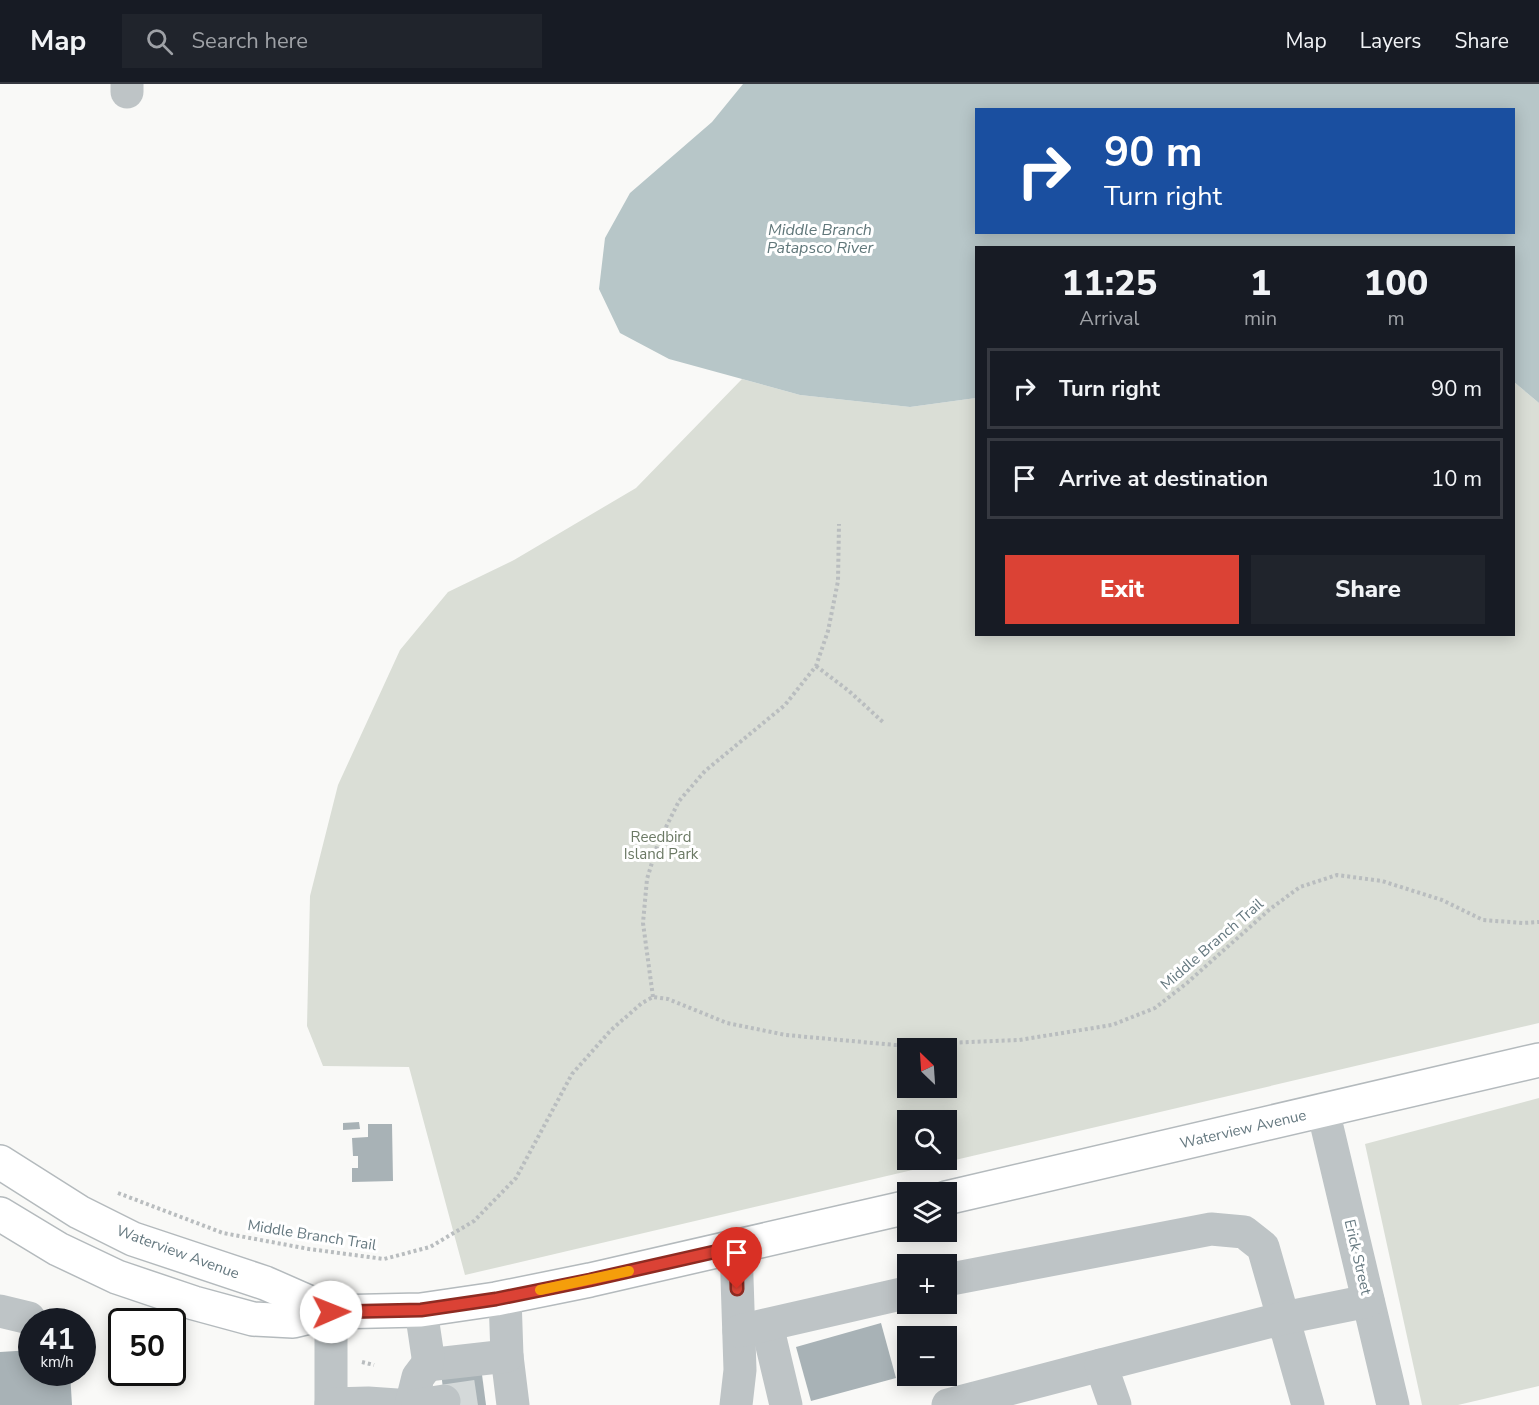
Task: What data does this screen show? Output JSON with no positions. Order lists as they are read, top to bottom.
{
  "streets": {
    "main road": ["Waterview Avenue"],
    "street": ["Erick Street"],
    "path": ["Middle Branch Trail"]
  },
  "crossings": [
    ["Waterview Avenue", "Erick Street"]
  ],
  "water": ["Middle Branch Patapsco River"],
  "parks": ["Reedbird Island Park"],
  "north": "top left",
  "page": {
    "header": "Map",
    "search": "Search here",
    "nav": ["Map", "Layers", "Share"],
    "turn": ["90 m", "Turn right"],
    "eta": [
      "11:25",
      "Arrival",
      "1",
      "min",
      "100",
      "m"
    ],
    "list": [
      {
        "name": "Turn right",
        "value": "90 m"
      },
      {
        "name": "Arrive at destination",
        "value": "10 m"
      }
    ],
    "buttons": ["Exit", "Share"],
    "map_buttons": ["+", "−"],
    "speed": "41 km/h",
    "limit": "50"
  }
}
